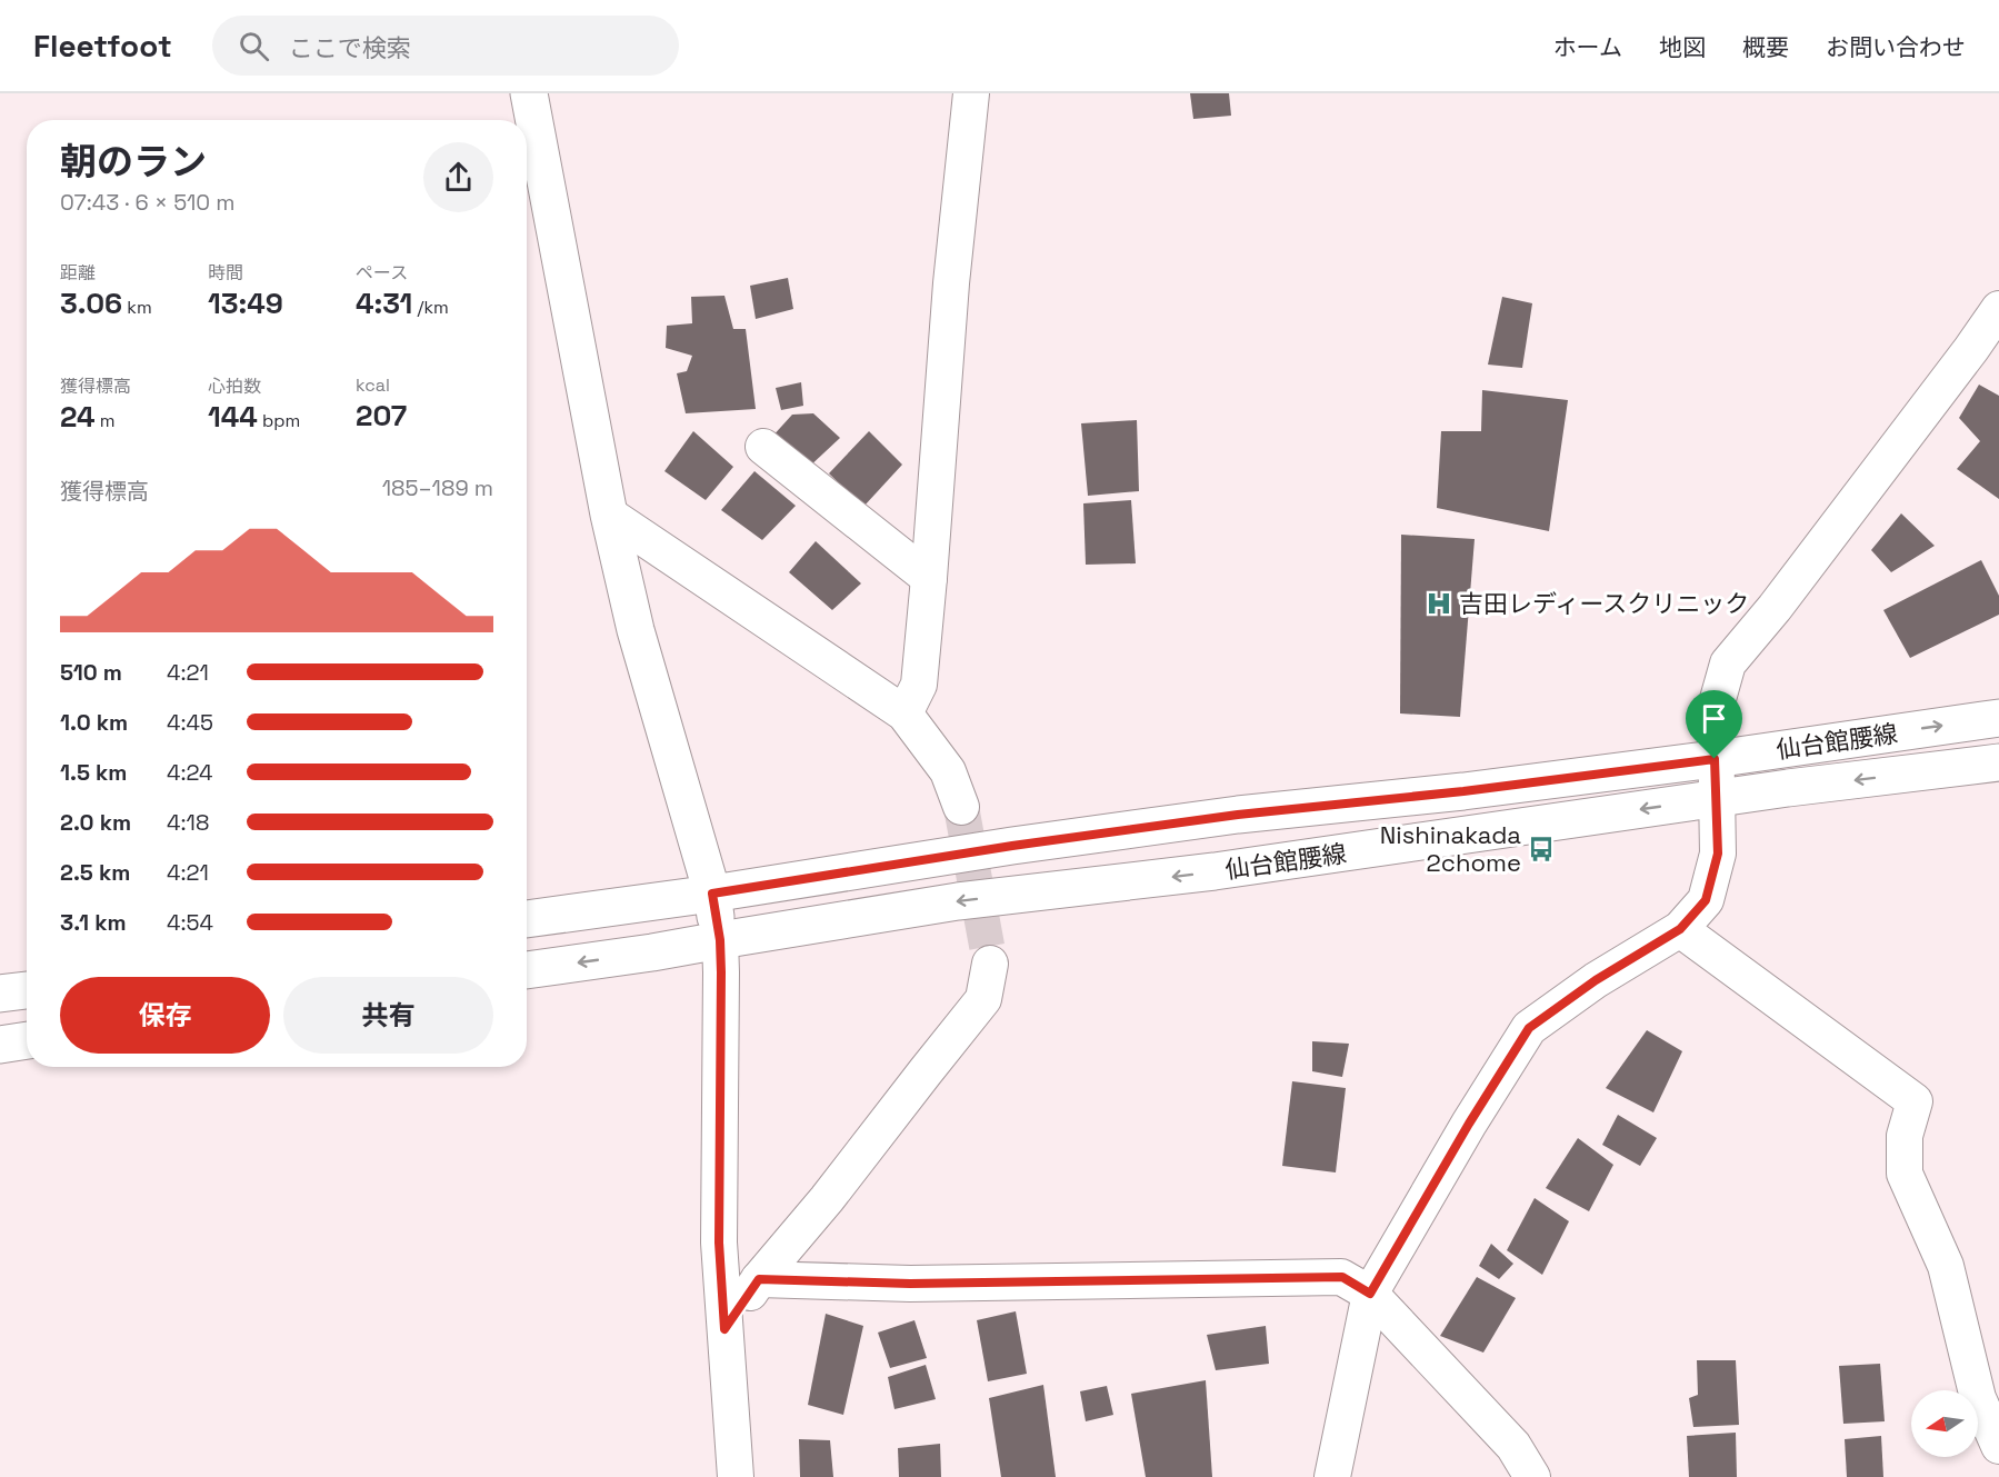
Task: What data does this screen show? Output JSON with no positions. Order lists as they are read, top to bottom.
{
  "streets": {
    "main road": ["仙台館腰線"]
  },
  "places": {
    "hospital": ["吉田レディースクリニック"],
    "bus stop": ["Nishinakada 2chome"]
  },
  "north": "left",
  "page": {
    "header": "Fleetfoot",
    "search": "ここで検索",
    "nav": [
      "ホーム",
      "地図",
      "概要",
      "お問い合わせ"
    ],
    "heading": ["朝のラン", "07:43 · 6 × 510 m"],
    "stats": [
      ["距離", "3.06 km"],
      ["時間", "13:49"],
      ["ペース", "4:31 /km"],
      ["獲得標高", "24 m"],
      ["心拍数", "144 bpm"],
      ["kcal", "207"]
    ],
    "chart": ["獲得標高", "185–189 m"],
    "list": [
      {
        "name": "510 m",
        "note": "4:21"
      },
      {
        "name": "1.0 km",
        "note": "4:45"
      },
      {
        "name": "1.5 km",
        "note": "4:24"
      },
      {
        "name": "2.0 km",
        "note": "4:18"
      },
      {
        "name": "2.5 km",
        "note": "4:21"
      },
      {
        "name": "3.1 km",
        "note": "4:54"
      }
    ],
    "buttons": ["保存", "共有"]
  }
}
